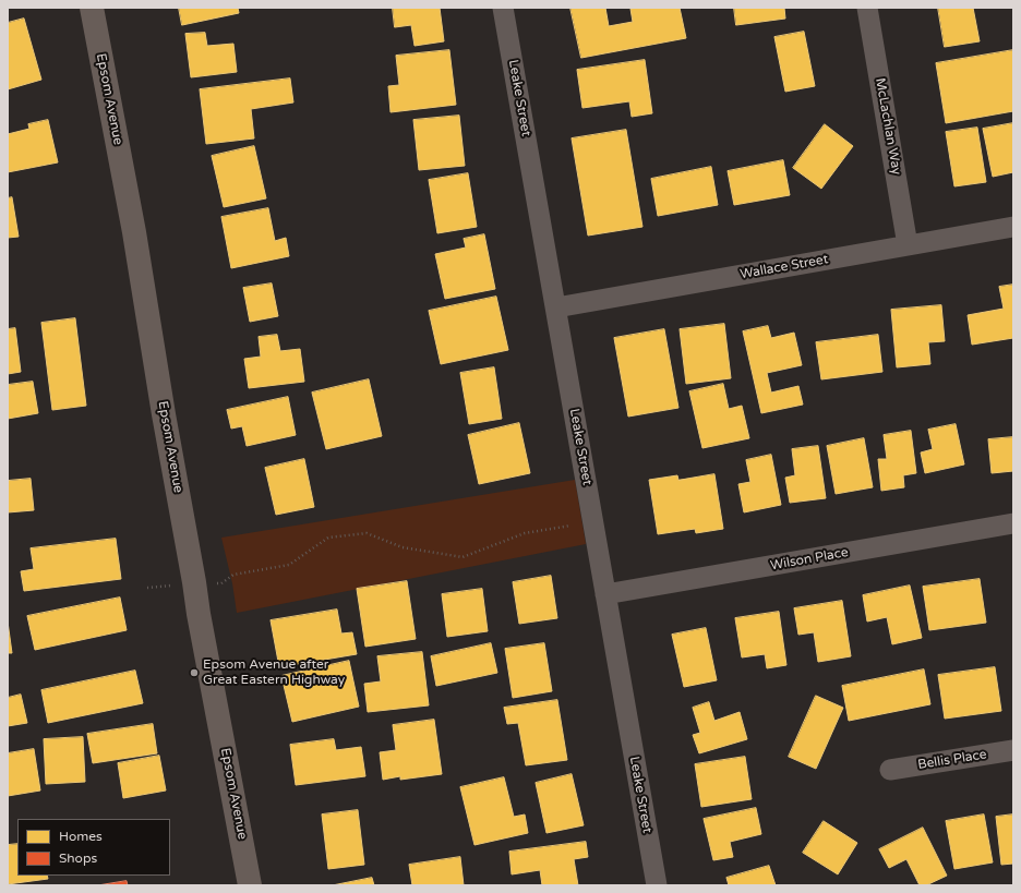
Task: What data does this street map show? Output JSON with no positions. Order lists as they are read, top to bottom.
{
  "streets": {
    "street": [
      "Leake Street",
      "Epsom Avenue",
      "McLachlan Way",
      "Wallace Street",
      "Wilson Place",
      "Bellis Place"
    ]
  },
  "crossings": [
    ["Leake Street", "Wallace Street"],
    ["Leake Street", "Wilson Place"],
    ["McLachlan Way", "Wallace Street"]
  ],
  "places": ["Epsom Avenue after Great Eastern Highway"],
  "legend": ["Homes", "Shops"]
}
